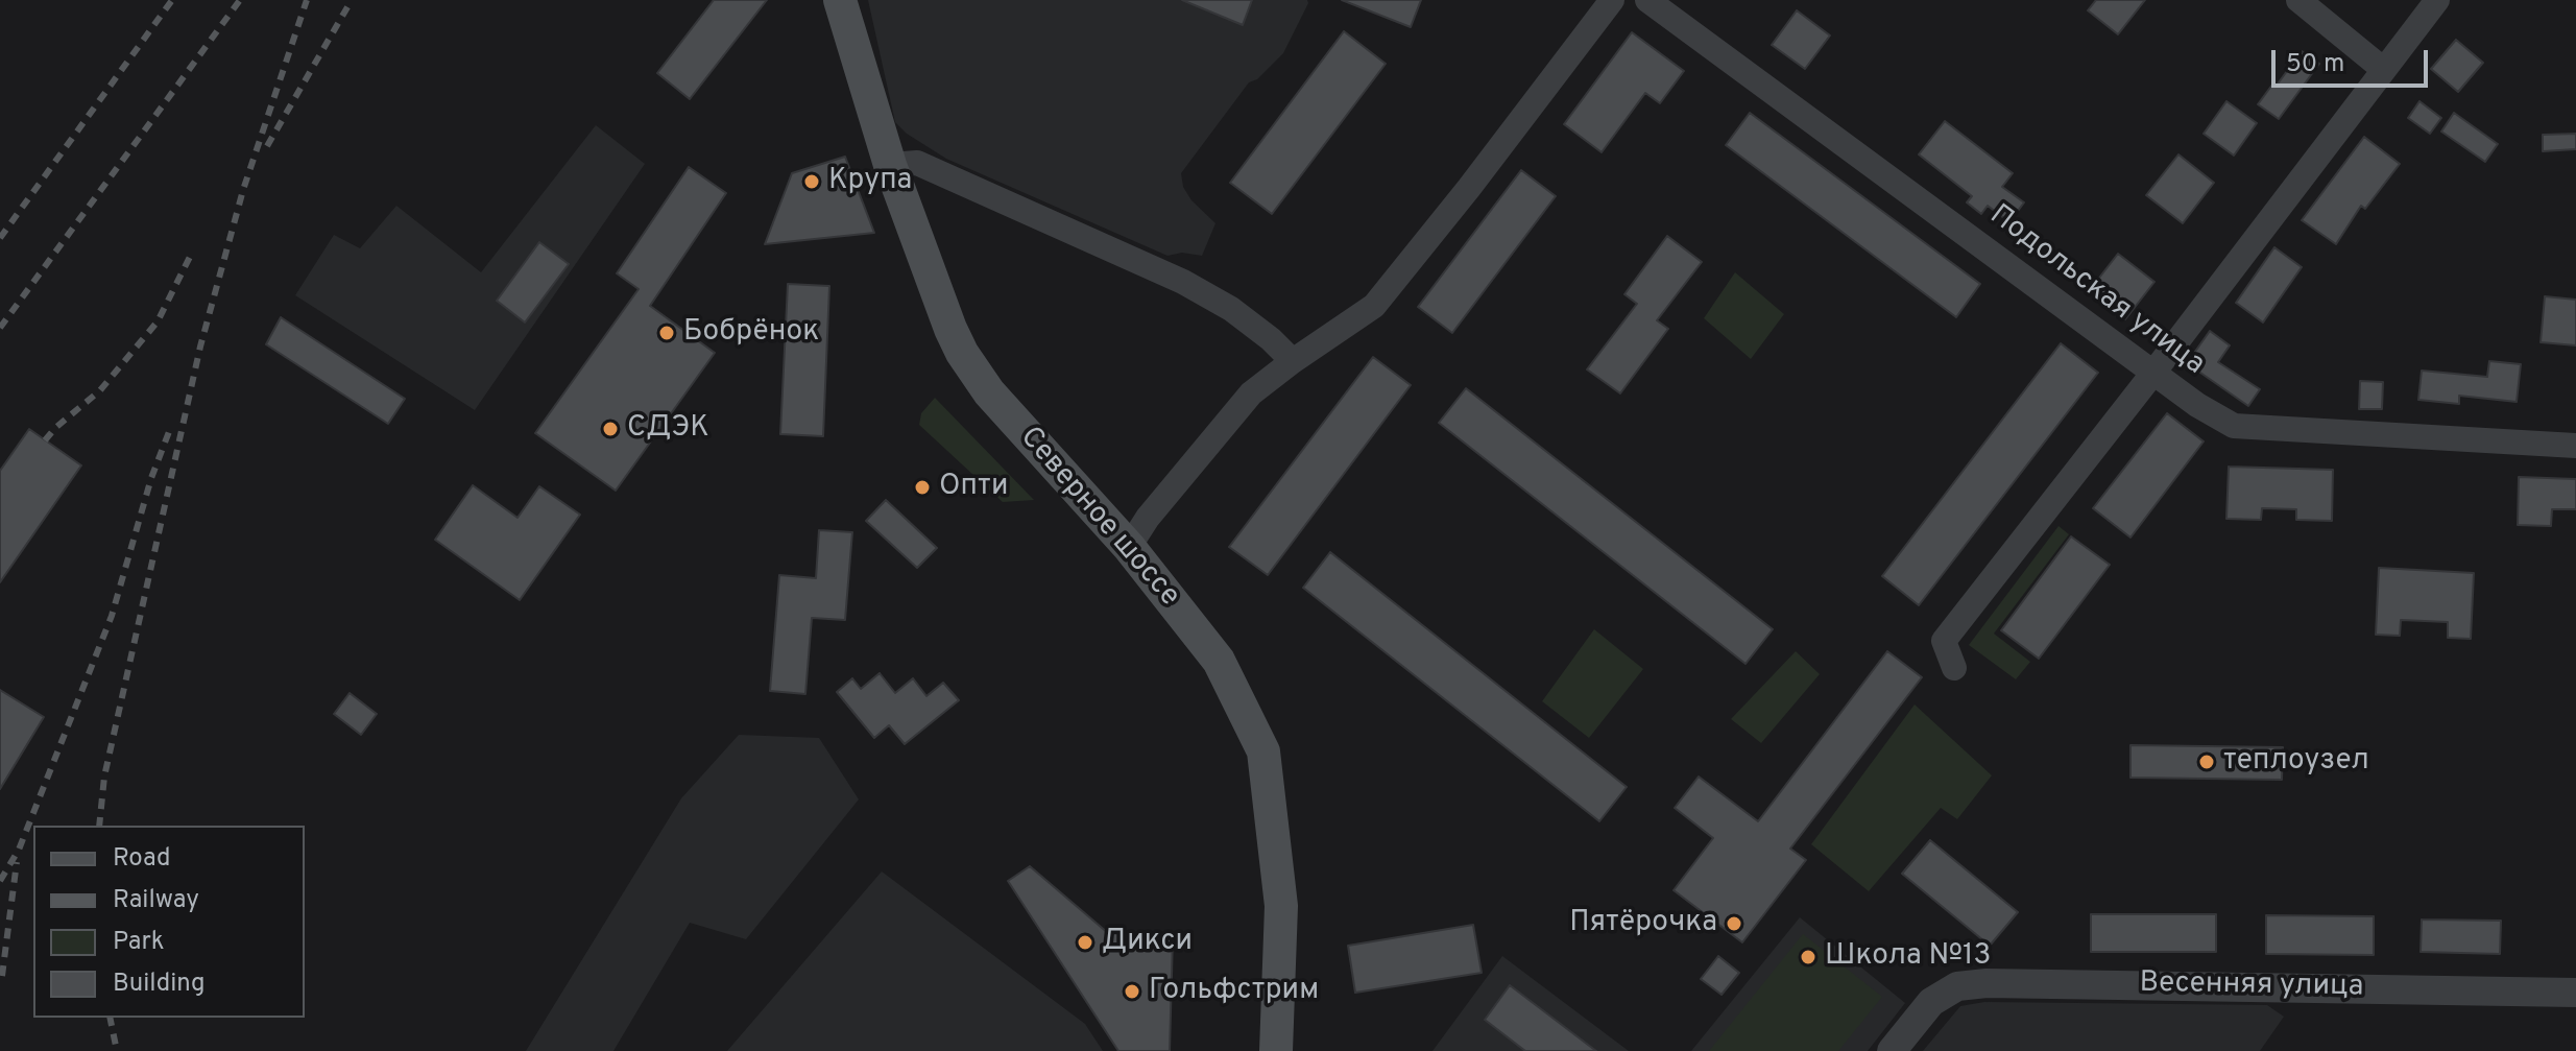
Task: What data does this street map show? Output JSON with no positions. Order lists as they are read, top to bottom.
{
  "streets": {
    "main road": ["Северное шоссе"],
    "street": ["Подольская улица", "Весенняя улица"]
  },
  "places": [
    "Крупа",
    "Бобрёнок",
    "СДЭК",
    "Опти",
    "теплоузел",
    "Пятёрочка",
    "Дикси",
    "Школа №13",
    "Гольфстрим"
  ],
  "legend": [
    "Road",
    "Railway",
    "Park",
    "Building"
  ],
  "scale_bar": "50 m"
}
